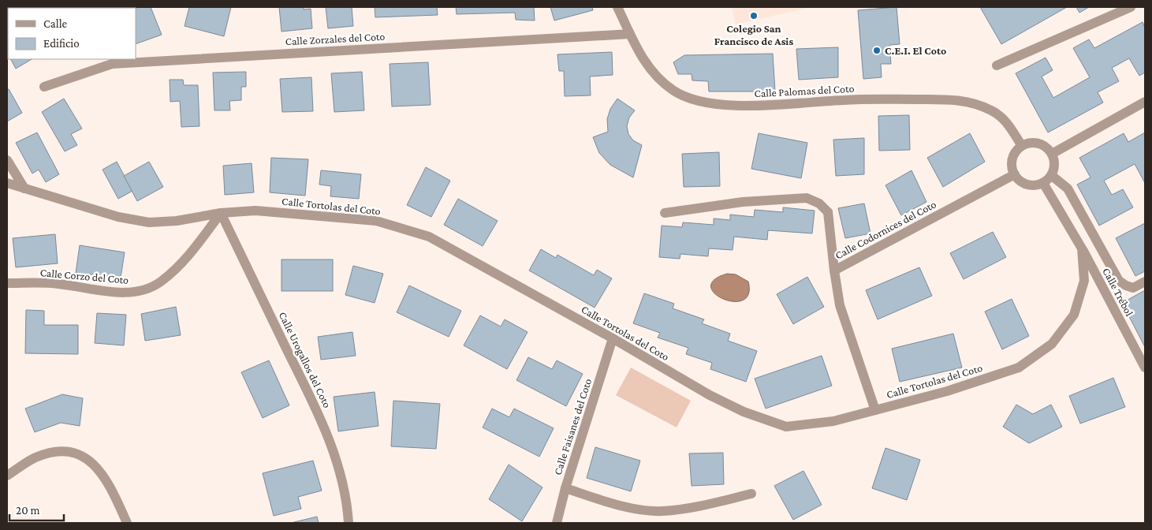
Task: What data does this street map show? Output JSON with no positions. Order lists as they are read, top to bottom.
{
  "streets": {
    "street": [
      "Calle Zorzales del Coto",
      "Calle Palomas del Coto",
      "Calle Tortolas del Coto",
      "Calle Codornices del Coto",
      "Calle Corzo del Coto",
      "Calle Trébol",
      "Calle Urogallos del Coto",
      "Calle Faisanes del Coto"
    ]
  },
  "crossings": [
    ["Calle Zorzales del Coto", "Calle Palomas del Coto"],
    ["Calle Palomas del Coto", "Calle Tortolas del Coto"],
    ["Calle Palomas del Coto", "Calle Codornices del Coto"],
    ["Calle Tortolas del Coto", "Calle Codornices del Coto"],
    ["Calle Tortolas del Coto", "Calle Corzo del Coto"],
    ["Calle Tortolas del Coto", "Calle Trébol"],
    ["Calle Tortolas del Coto", "Calle Urogallos del Coto"],
    ["Calle Tortolas del Coto", "Calle Faisanes del Coto"],
    ["Calle Corzo del Coto", "Calle Urogallos del Coto"]
  ],
  "places": ["Colegio San Francisco de Asis", "C.E.I. El Coto"],
  "legend": ["Calle", "Edificio"],
  "scale_bar": "20 m"
}
